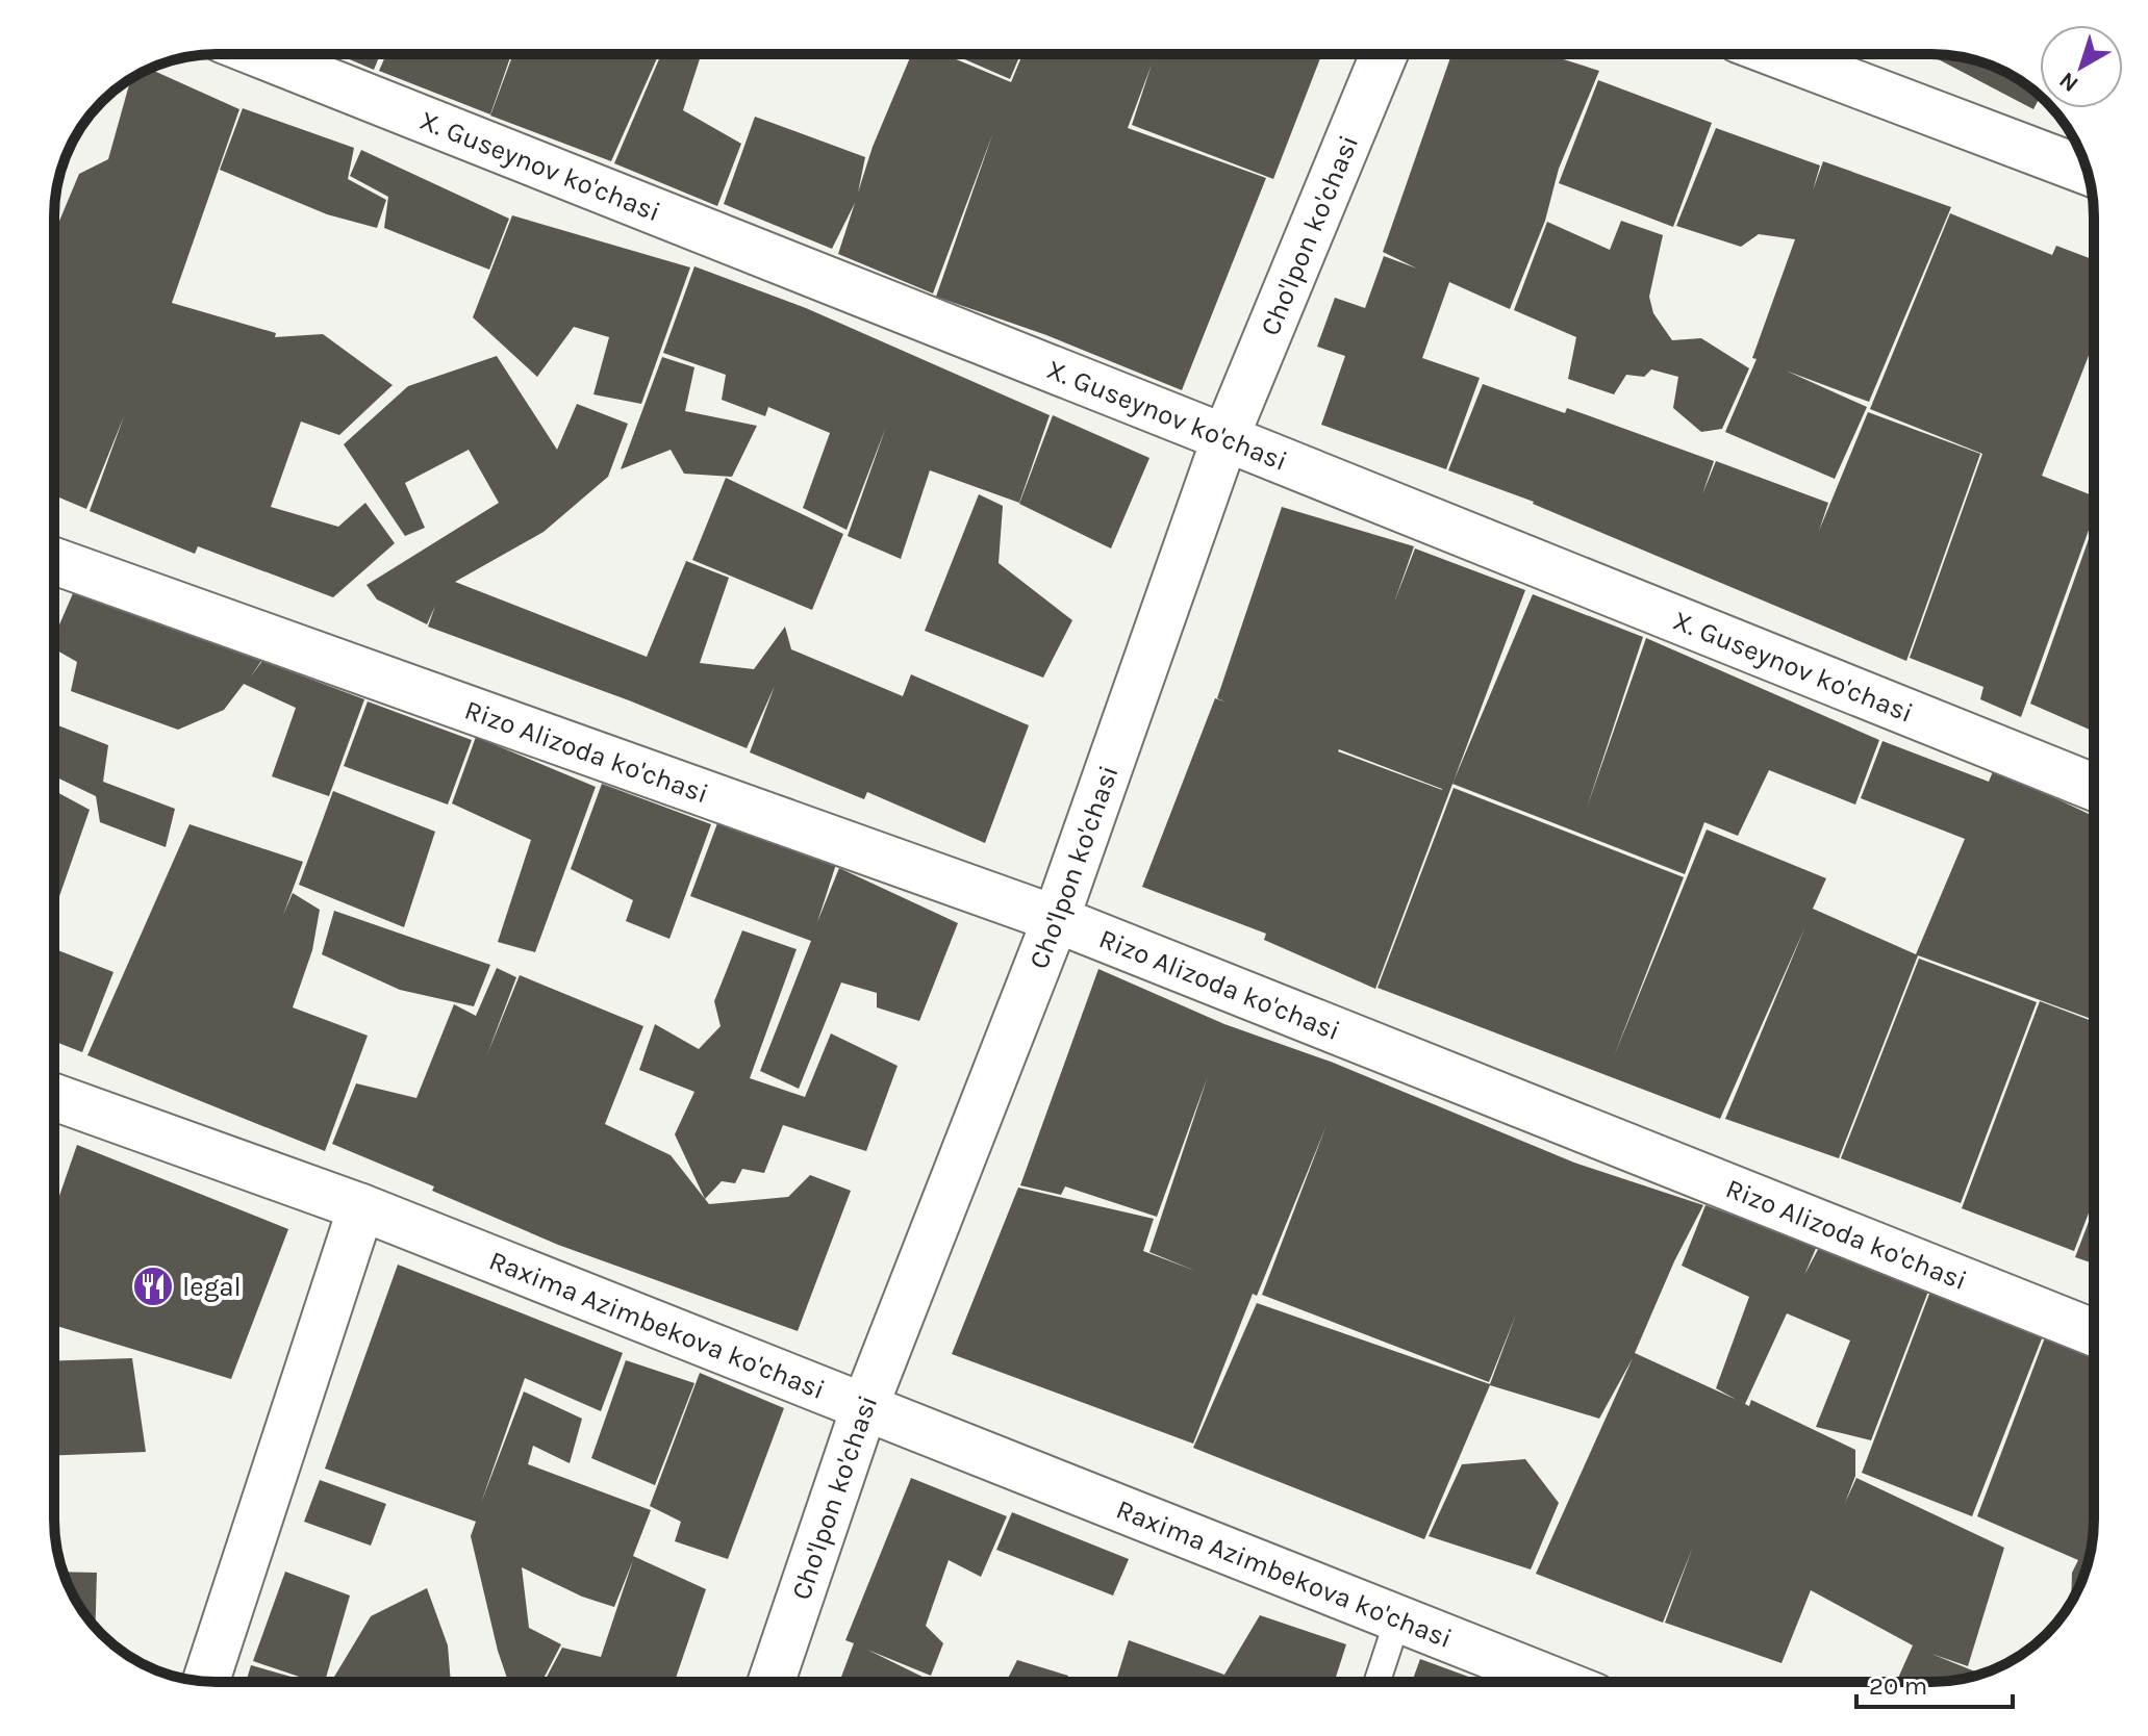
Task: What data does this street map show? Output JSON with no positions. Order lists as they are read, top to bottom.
{
  "streets": {
    "street": [
      "X. Guseynov ko'chasi",
      "Cho'lpon ko'chasi",
      "Rizo Alizoda ko'chasi",
      "Raxima Azimbekova ko'chasi"
    ]
  },
  "crossings": [
    ["X. Guseynov ko'chasi", "Cho'lpon ko'chasi"],
    ["Cho'lpon ko'chasi", "Rizo Alizoda ko'chasi"],
    ["Cho'lpon ko'chasi", "Raxima Azimbekova ko'chasi"]
  ],
  "places": {
    "restaurant": ["legal"]
  },
  "scale_bar": "20 m",
  "north": "bottom left"
}
